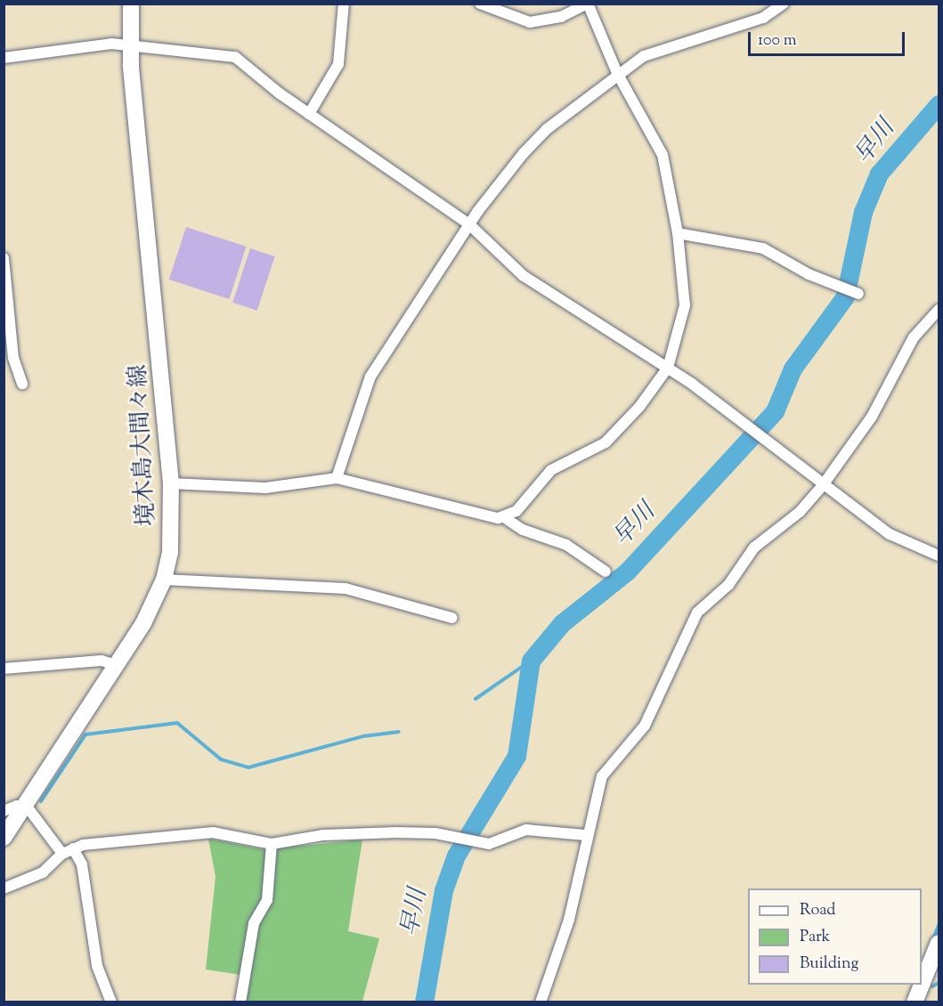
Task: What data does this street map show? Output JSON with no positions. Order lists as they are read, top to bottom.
{
  "streets": {
    "main road": ["境木島大間々線"]
  },
  "water": ["早川"],
  "legend": ["Road", "Park", "Building"],
  "scale_bar": "100 m"
}
